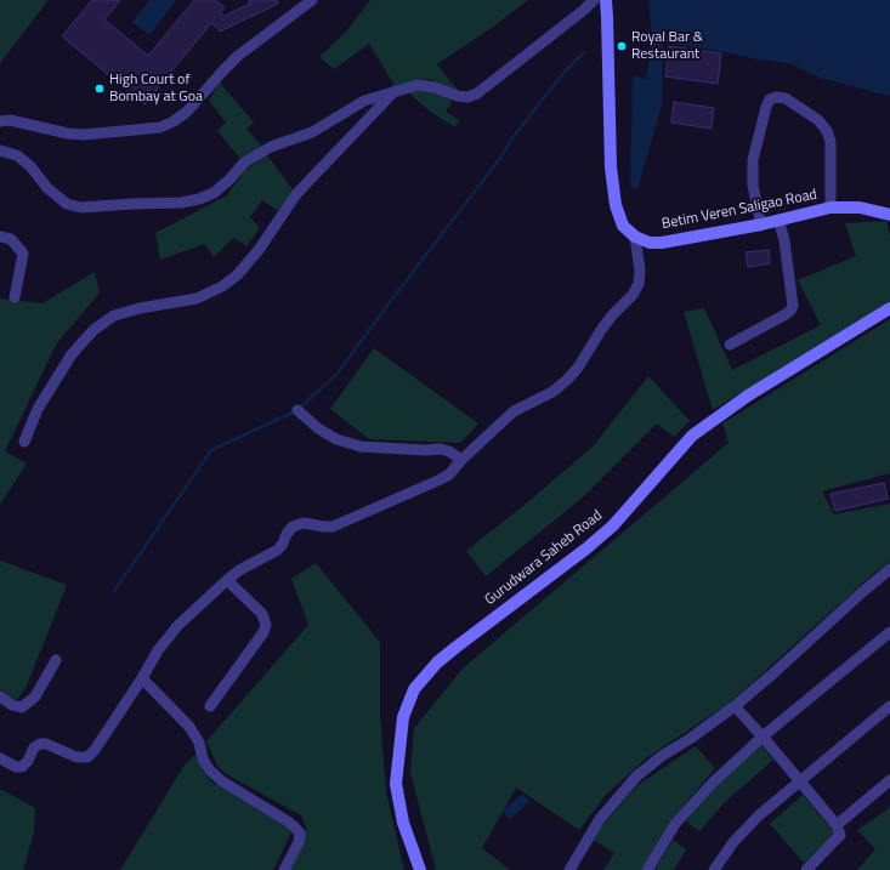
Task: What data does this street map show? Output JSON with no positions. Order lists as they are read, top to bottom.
{
  "streets": {
    "street": ["Betim Veren Saligao Road", "Gurudwara Saheb Road"]
  },
  "places": ["Royal Bar & Restaurant", "High Court of Bombay at Goa"]
}
